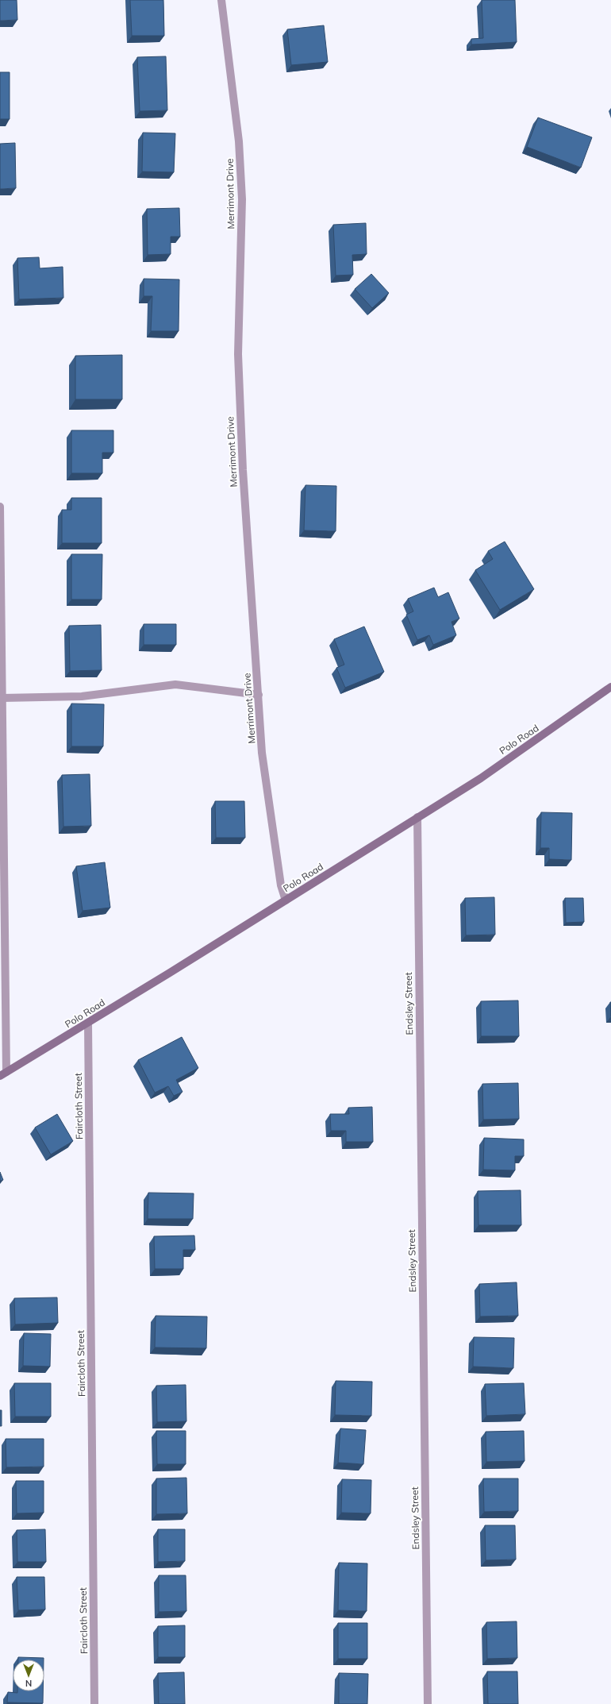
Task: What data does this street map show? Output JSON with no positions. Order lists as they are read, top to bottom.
{
  "streets": {
    "main road": ["Polo Road"],
    "street": ["Merrimont Drive", "Endsley Street", "Faircloth Street"]
  },
  "crossings": [
    ["Merrimont Drive", "Polo Road"],
    ["Polo Road", "Endsley Street"],
    ["Polo Road", "Faircloth Street"]
  ],
  "north": "bottom"
}
